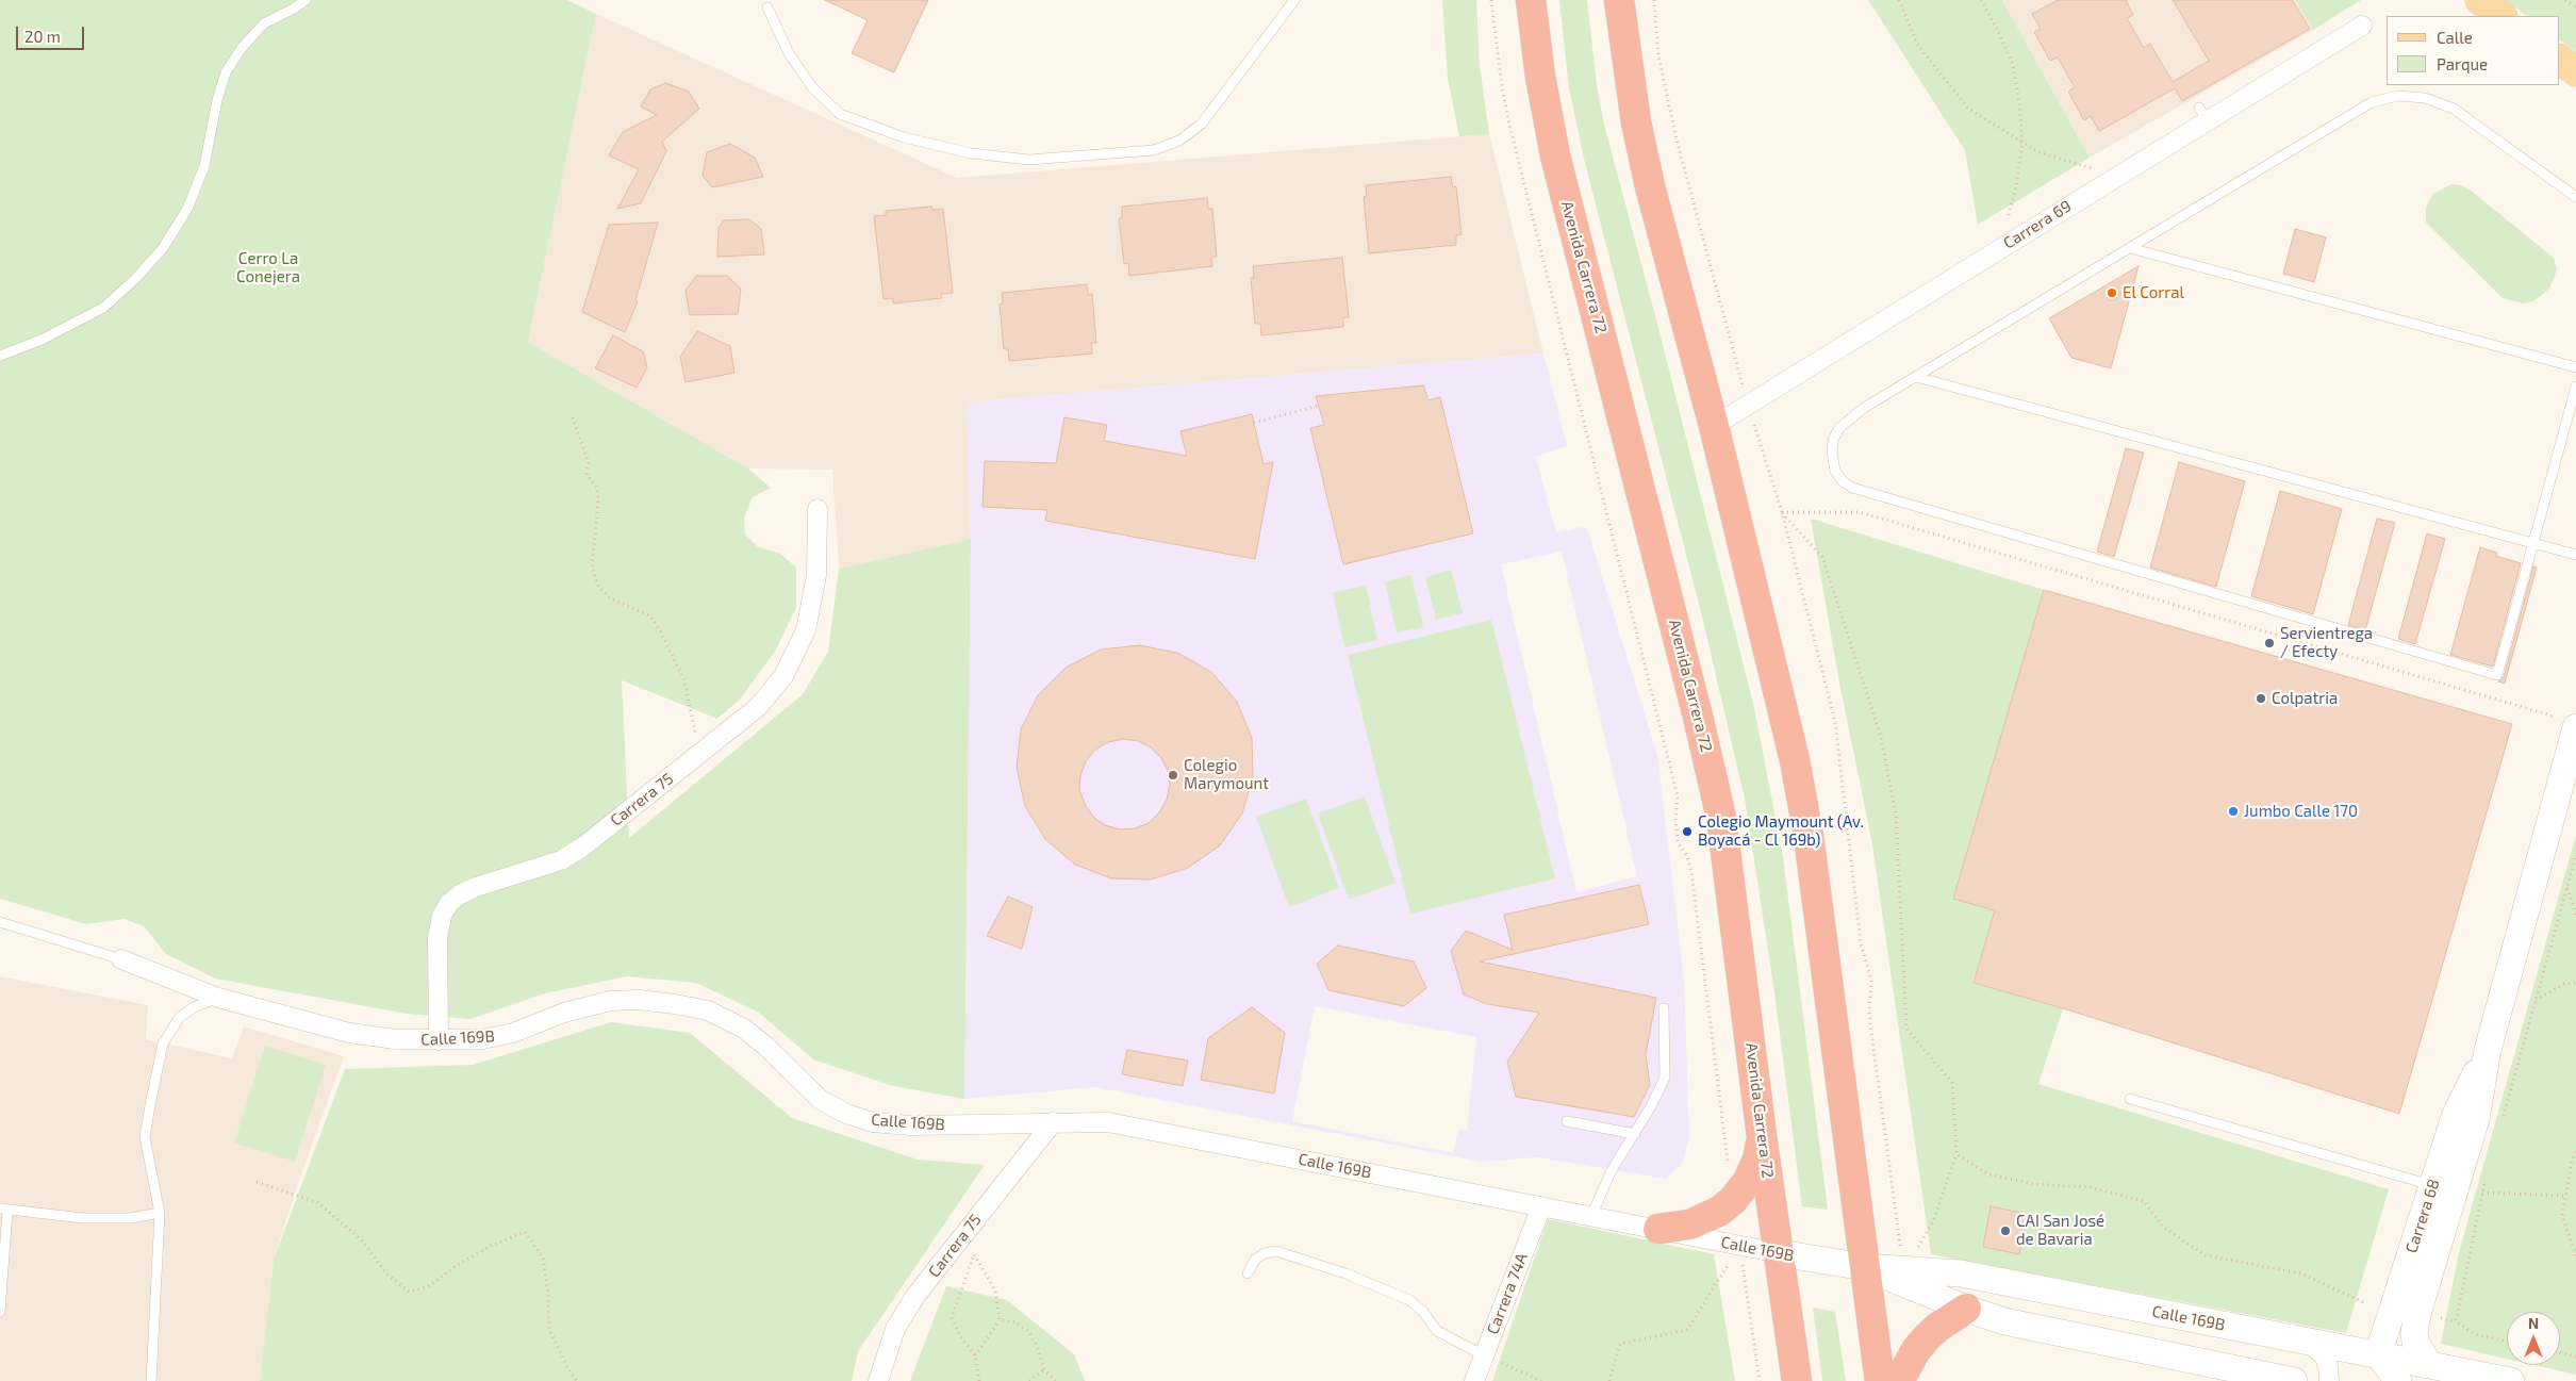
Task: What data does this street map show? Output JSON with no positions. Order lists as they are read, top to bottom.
{
  "streets": {
    "highway": ["Avenida Carrera 72"],
    "main road": ["Calle 169B", "Carrera 68"],
    "street": ["Carrera 69", "Carrera 75", "Carrera 74A"]
  },
  "crossings": [
    ["Avenida Carrera 72", "Calle 169B"],
    ["Carrera 75", "Calle 169B"],
    ["Calle 169B", "Carrera 68"],
    ["Calle 169B", "Carrera 74A"]
  ],
  "parks": ["Cerro La Conejera"],
  "places": [
    "El Corral",
    "Servientrega / Efecty",
    "Colpatria",
    "Colegio Marymount",
    "Jumbo Calle 170",
    "Colegio Maymount (Av. Boyacá - Cl 169b)",
    "CAI San José de Bavaria"
  ],
  "legend": ["Calle", "Parque"],
  "scale_bar": "20 m",
  "north": "top"
}
